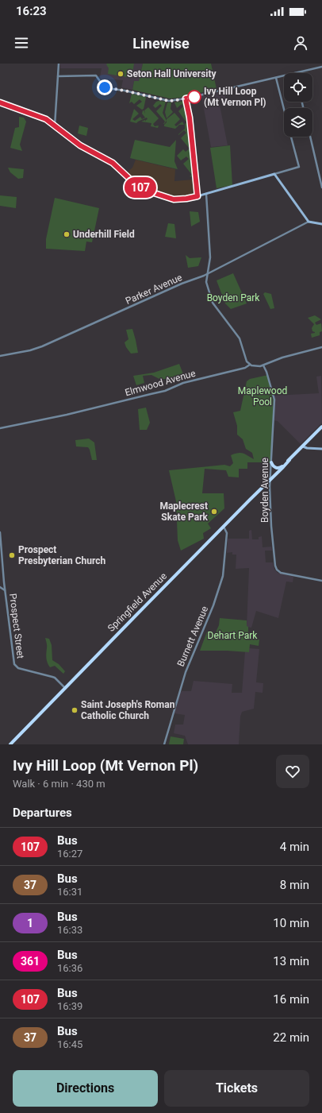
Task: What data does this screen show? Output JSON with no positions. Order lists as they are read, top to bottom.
{
  "streets": {
    "main road": ["Springfield Avenue"],
    "street": [
      "Parker Avenue",
      "Elmwood Avenue",
      "Boyden Avenue",
      "Prospect Street",
      "Burnett Avenue"
    ]
  },
  "crossings": [
    ["Elmwood Avenue", "Boyden Avenue"],
    ["Boyden Avenue", "Springfield Avenue"],
    ["Springfield Avenue", "Prospect Street"],
    ["Springfield Avenue", "Burnett Avenue"]
  ],
  "parks": ["Boyden Park", "Maplewood Pool", "Dehart Park"],
  "places": [
    "Seton Hall University",
    "Ivy Hill Loop (Mt Vernon Pl)",
    "Underhill Field",
    "Maplecrest Skate Park",
    "Prospect Presbyterian Church",
    "Saint Joseph's Roman Catholic Church"
  ],
  "lines": ["bus line 107"],
  "page": {
    "status": "16:23",
    "header": "Linewise",
    "on_map": "107",
    "heading": [
      ["Ivy Hill Loop (Mt Vernon Pl)", "Walk · 6 min · 430 m"],
      "Departures"
    ],
    "list": [
      {
        "mark": "107",
        "name": "Bus",
        "note": "16:27",
        "value": "4 min"
      },
      {
        "mark": "37",
        "name": "Bus",
        "note": "16:31",
        "value": "8 min"
      },
      {
        "mark": "1",
        "name": "Bus",
        "note": "16:33",
        "value": "10 min"
      },
      {
        "mark": "361",
        "name": "Bus",
        "note": "16:36",
        "value": "13 min"
      },
      {
        "mark": "107",
        "name": "Bus",
        "note": "16:39",
        "value": "16 min"
      },
      {
        "mark": "37",
        "name": "Bus",
        "note": "16:45",
        "value": "22 min"
      }
    ],
    "buttons": ["Directions", "Tickets"]
  }
}
